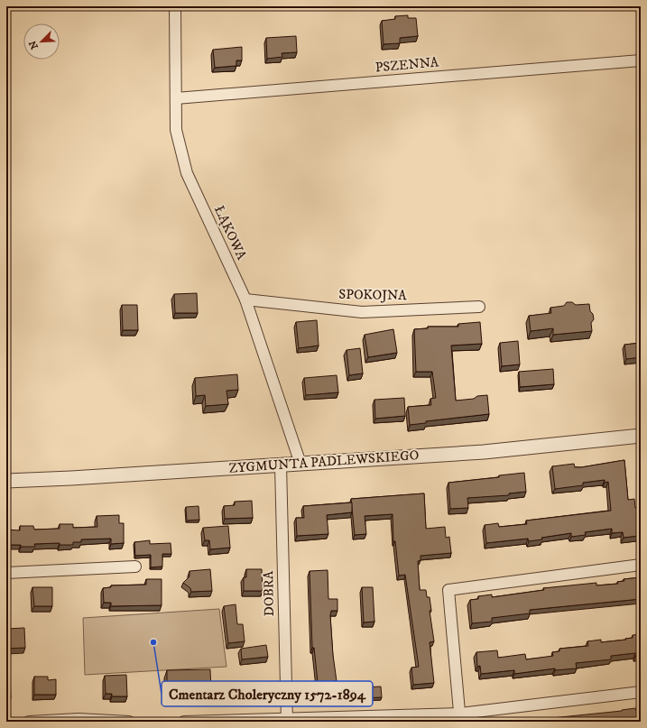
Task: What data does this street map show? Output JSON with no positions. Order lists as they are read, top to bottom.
{
  "streets": {
    "street": [
      "PSZENNA",
      "ŁĄKOWA",
      "SPOKOJNA",
      "ZYGMUNTA PADLEWSKIEGO",
      "DOBRA"
    ]
  },
  "crossings": [
    ["PSZENNA", "ŁĄKOWA"],
    ["ŁĄKOWA", "SPOKOJNA"],
    ["ŁĄKOWA", "ZYGMUNTA PADLEWSKIEGO"],
    ["ZYGMUNTA PADLEWSKIEGO", "DOBRA"]
  ],
  "places": ["Cmentarz Choleryczny 1572-1894"],
  "north": "bottom left"
}
